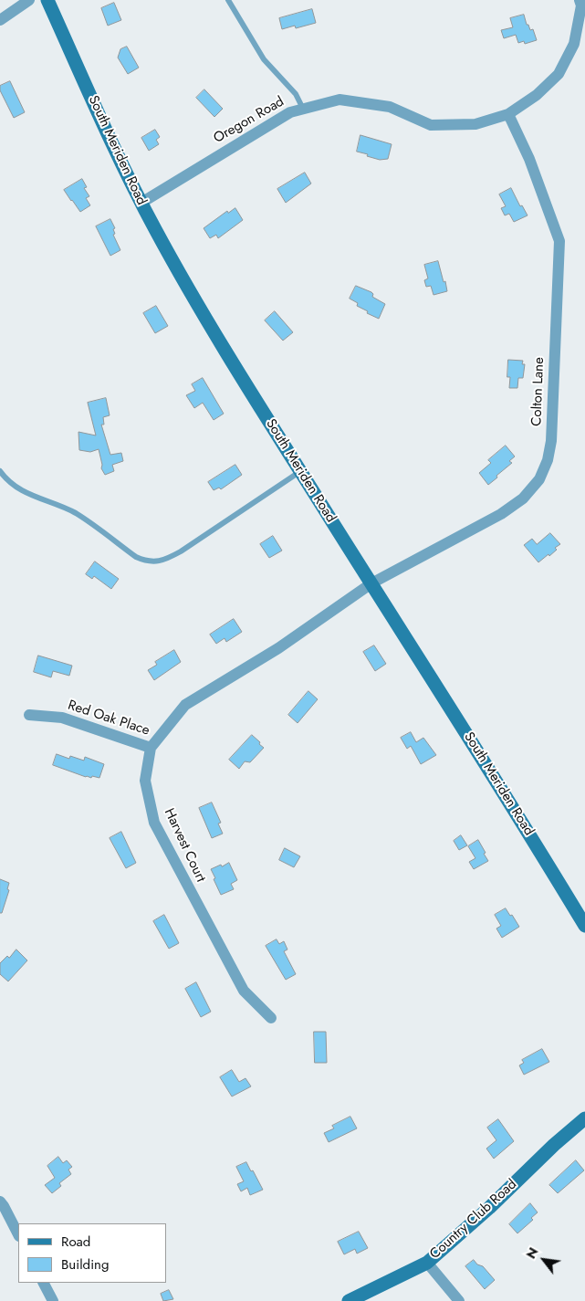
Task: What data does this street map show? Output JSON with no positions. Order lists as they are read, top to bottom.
{
  "streets": {
    "main road": ["South Meriden Road", "Country Club Road"],
    "street": [
      "Oregon Road",
      "Colton Lane",
      "Red Oak Place",
      "Harvest Court"
    ]
  },
  "crossings": [
    ["Oregon Road", "South Meriden Road"],
    ["Oregon Road", "Colton Lane"],
    ["South Meriden Road", "Colton Lane"],
    ["South Meriden Road", "Harvest Court"],
    ["Colton Lane", "Harvest Court"],
    ["Red Oak Place", "Harvest Court"]
  ],
  "legend": ["Road", "Building"],
  "north": "top left"
}
